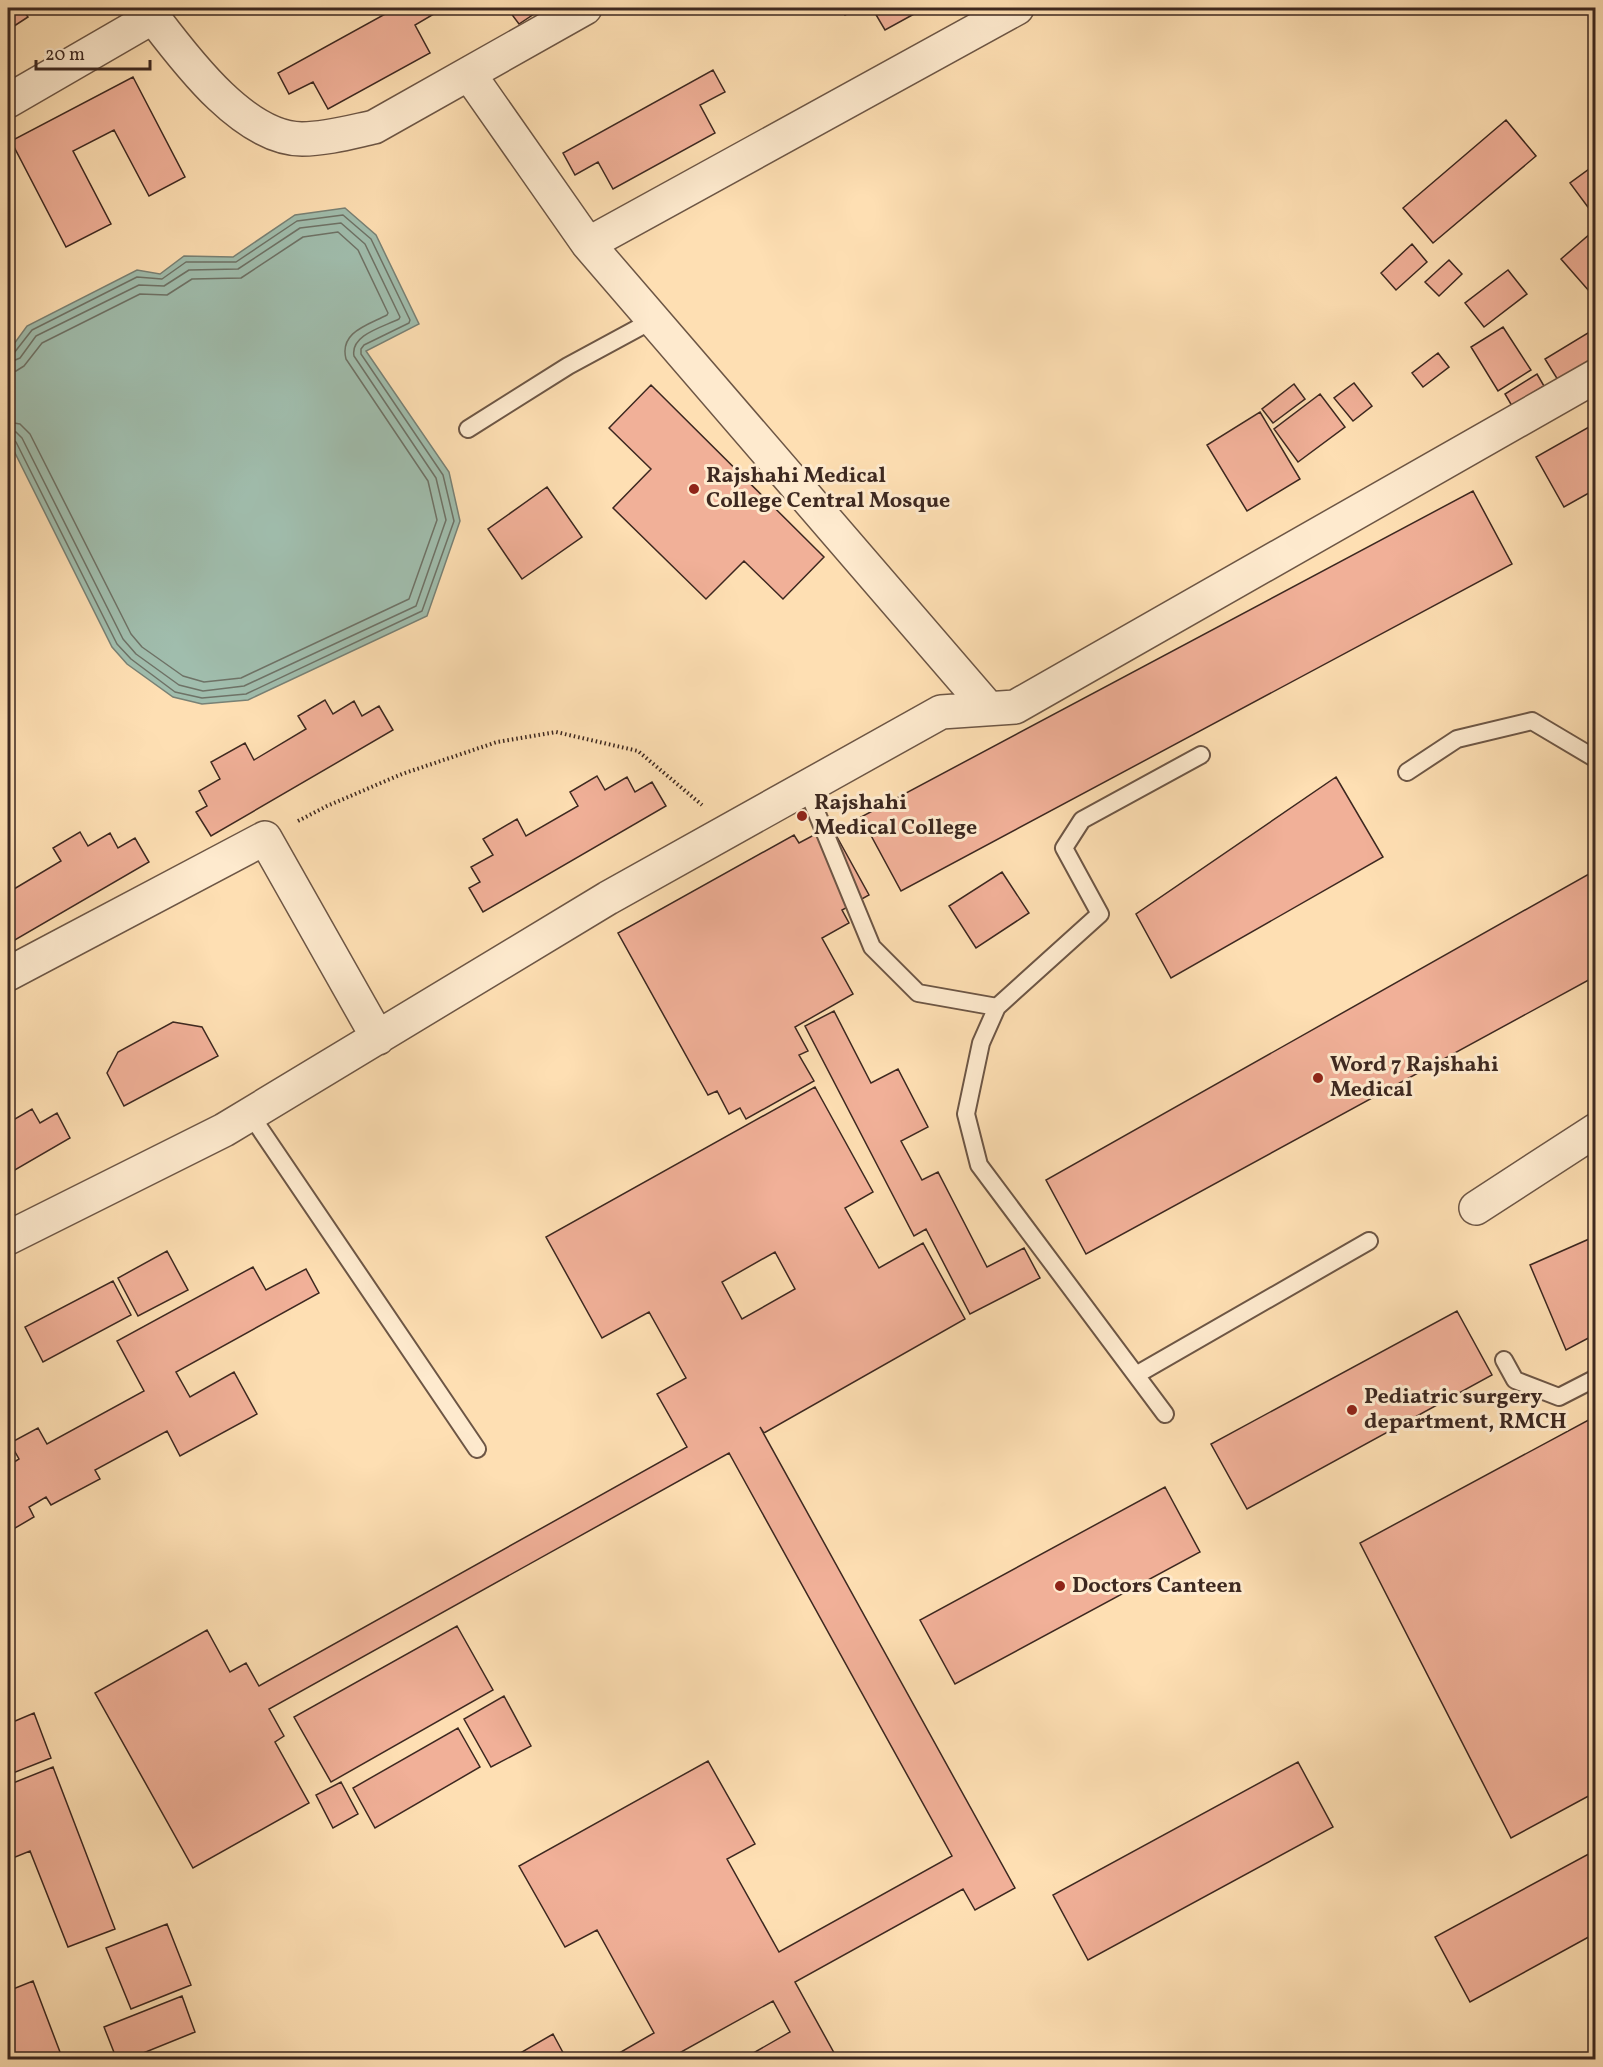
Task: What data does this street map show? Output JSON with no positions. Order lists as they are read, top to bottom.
{
  "places": [
    "Rajshahi Medical College Central Mosque",
    "Rajshahi Medical College",
    "Word 7 Rajshahi Medical",
    "Pediatric surgery department, RMCH",
    "Doctors Canteen"
  ],
  "scale_bar": "20 m"
}
